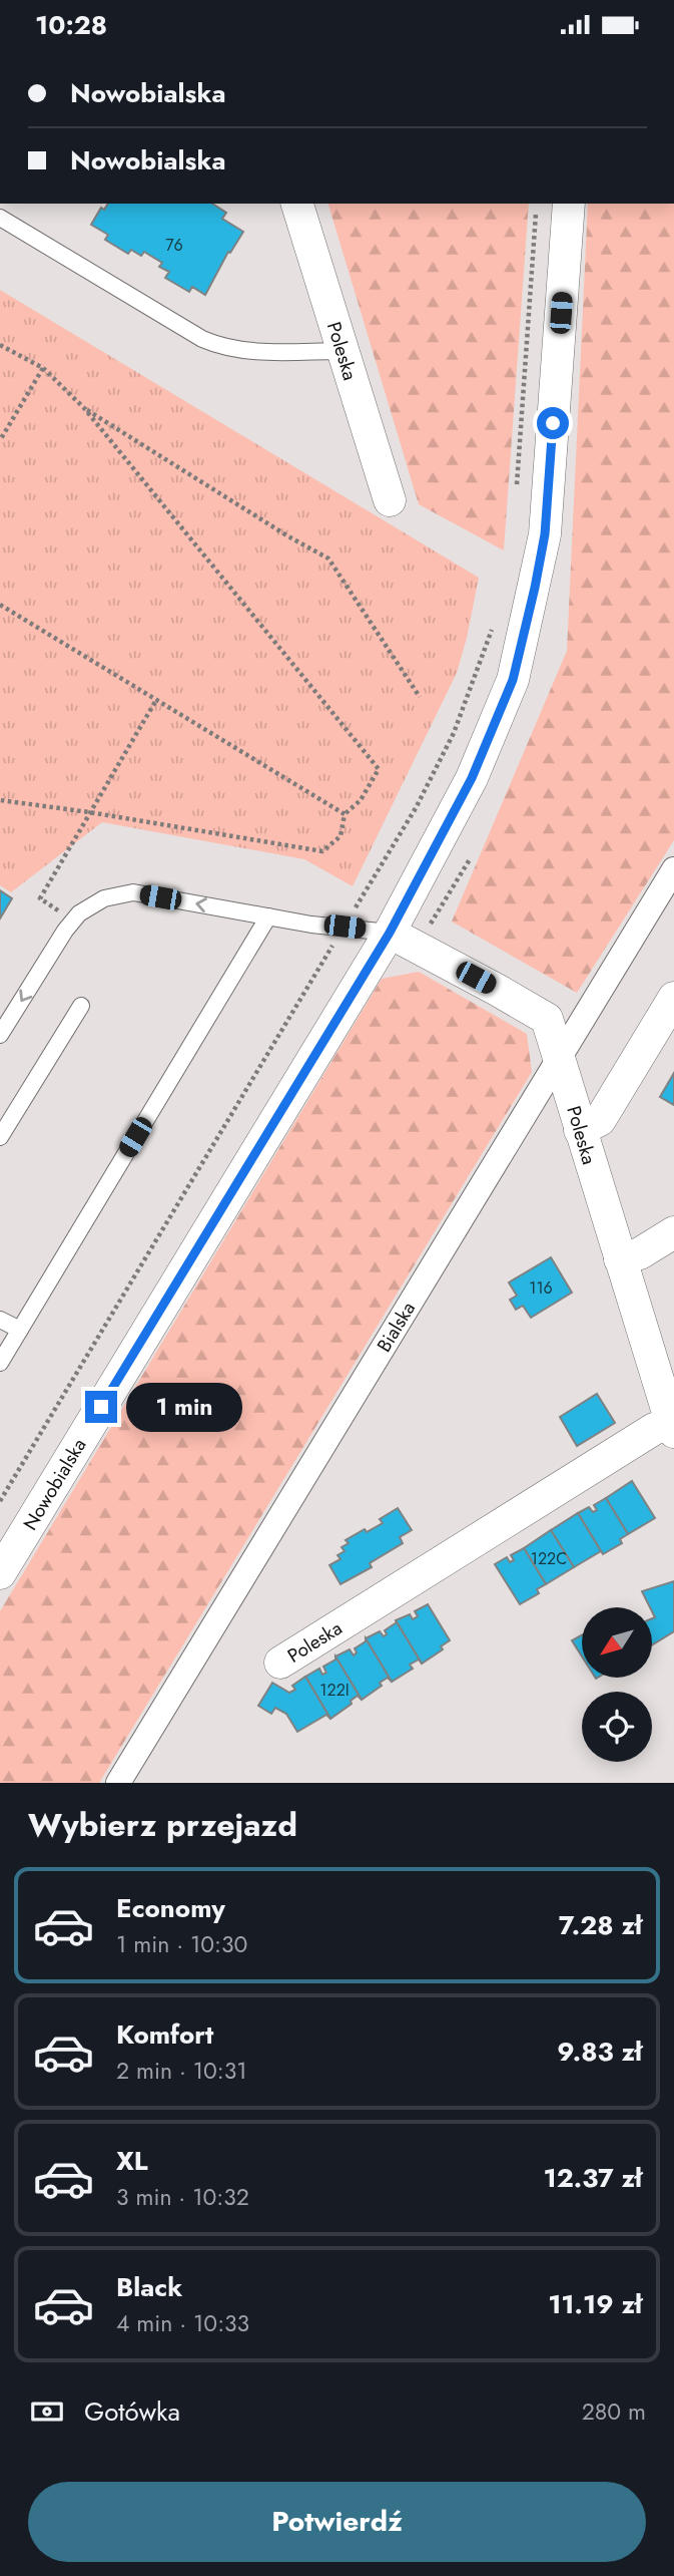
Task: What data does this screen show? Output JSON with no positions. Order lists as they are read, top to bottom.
{
  "streets": {
    "street": ["Poleska", "Bialska", "Nowobialska"]
  },
  "crossings": [
    ["Poleska", "Bialska"],
    ["Poleska", "Nowobialska"]
  ],
  "house_numbers": [
    "76",
    "116",
    "122C",
    "122I"
  ],
  "north": "bottom left",
  "page": {
    "status": "10:28",
    "banner": ["Nowobialska", "Nowobialska"],
    "bubble": "1 min",
    "heading": "Wybierz przejazd",
    "list": [
      {
        "name": "Economy",
        "note": "1 min · 10:30",
        "value": "7.28 zł"
      },
      {
        "name": "Komfort",
        "note": "2 min · 10:31",
        "value": "9.83 zł"
      },
      {
        "name": "XL",
        "note": "3 min · 10:32",
        "value": "12.37 zł"
      },
      {
        "name": "Black",
        "note": "4 min · 10:33",
        "value": "11.19 zł"
      }
    ],
    "pay": ["Gotówka", "280 m"],
    "buttons": "Potwierdź"
  }
}
